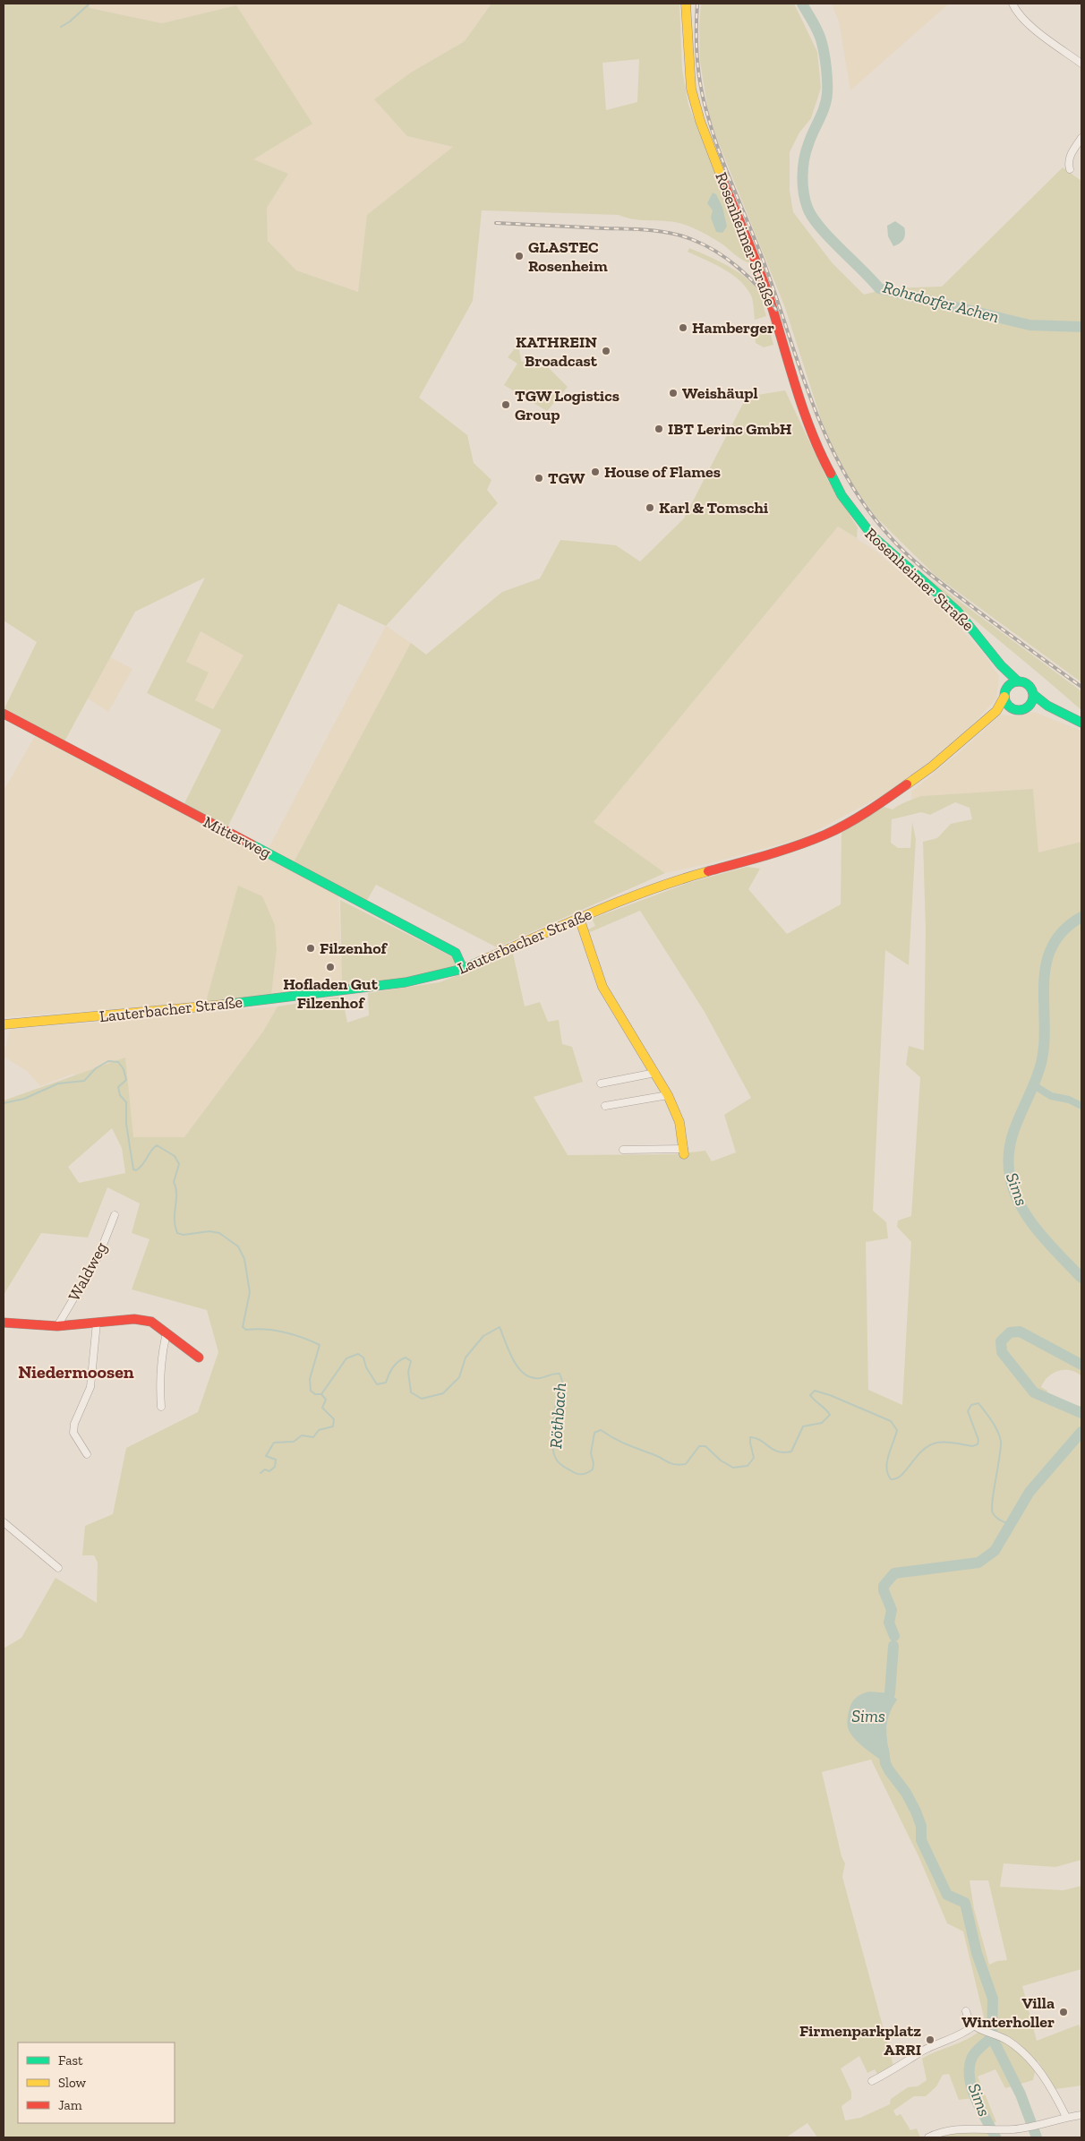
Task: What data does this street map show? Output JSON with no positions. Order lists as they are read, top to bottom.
{
  "streets": {
    "street": [
      "Rosenheimer Straße",
      "Mitterweg",
      "Lauterbacher Straße",
      "Waldweg"
    ]
  },
  "crossings": [
    ["Rosenheimer Straße", "Lauterbacher Straße"],
    ["Mitterweg", "Lauterbacher Straße"]
  ],
  "districts": ["Niedermoosen"],
  "water": ["Rohrdorfer Achen", "Sims", "Röthbach"],
  "places": [
    "GLASTEC Rosenheim",
    "Hamberger",
    "KATHREIN Broadcast",
    "Weishäupl",
    "TGW Logistics Group",
    "IBT Lerinc GmbH",
    "House of Flames",
    "TGW",
    "Karl & Tomschi",
    "Filzenhof",
    "Hofladen Gut Filzenhof",
    "Villa Winterholler",
    "Firmenparkplatz ARRI"
  ],
  "legend": ["Fast", "Slow", "Jam"]
}
